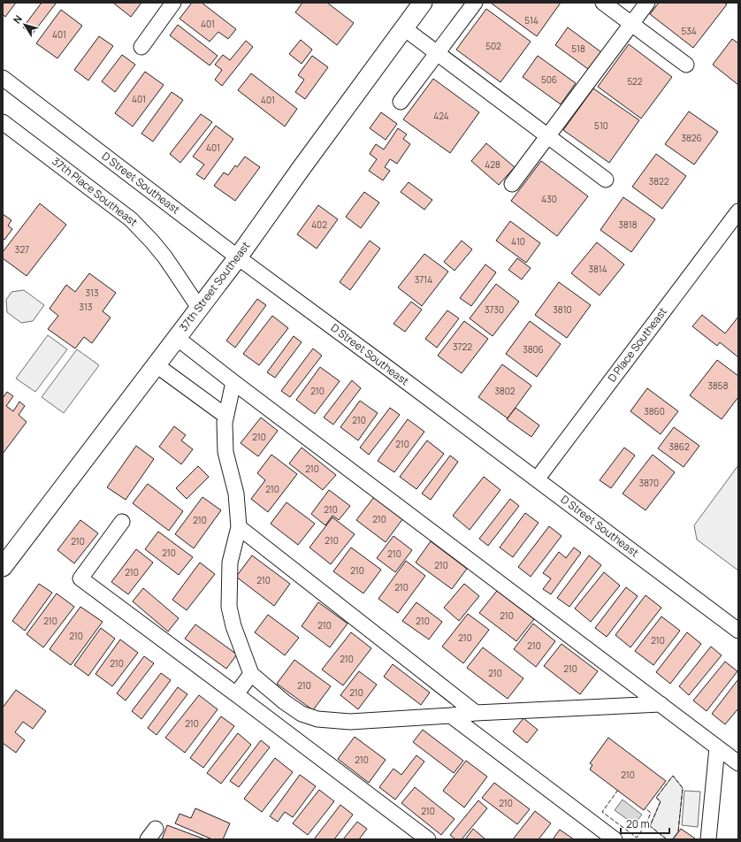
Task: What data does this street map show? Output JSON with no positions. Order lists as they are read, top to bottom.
{
  "streets": {
    "street": [
      "D Street Southeast",
      "37th Place Southeast",
      "37th Street Southeast",
      "D Place Southeast"
    ]
  },
  "crossings": [
    ["D Street Southeast", "37th Street Southeast"],
    ["D Street Southeast", "D Place Southeast"],
    ["37th Place Southeast", "37th Street Southeast"]
  ],
  "house_numbers": [
    "514",
    "401",
    "534",
    "401",
    "502",
    "518",
    "506",
    "522",
    "401",
    "401",
    "424",
    "510",
    "3826",
    "401",
    "428",
    "3822",
    "430",
    "402",
    "3818",
    "410",
    "327",
    "3814",
    "3714",
    "313",
    "313",
    "3730",
    "3810",
    "3722",
    "3806",
    "3858",
    "210",
    "3802",
    "3860",
    "210",
    "210",
    "210",
    "3862",
    "210",
    "3870",
    "210",
    "210",
    "210",
    "210",
    "210",
    "210",
    "210",
    "210",
    "210",
    "210",
    "210",
    "210",
    "210",
    "210",
    "210",
    "210",
    "210",
    "210",
    "210",
    "210",
    "210",
    "210",
    "210",
    "210",
    "210",
    "210",
    "210",
    "210",
    "210",
    "210",
    "210",
    "210"
  ],
  "scale_bar": "20 m",
  "north": "top left"
}
